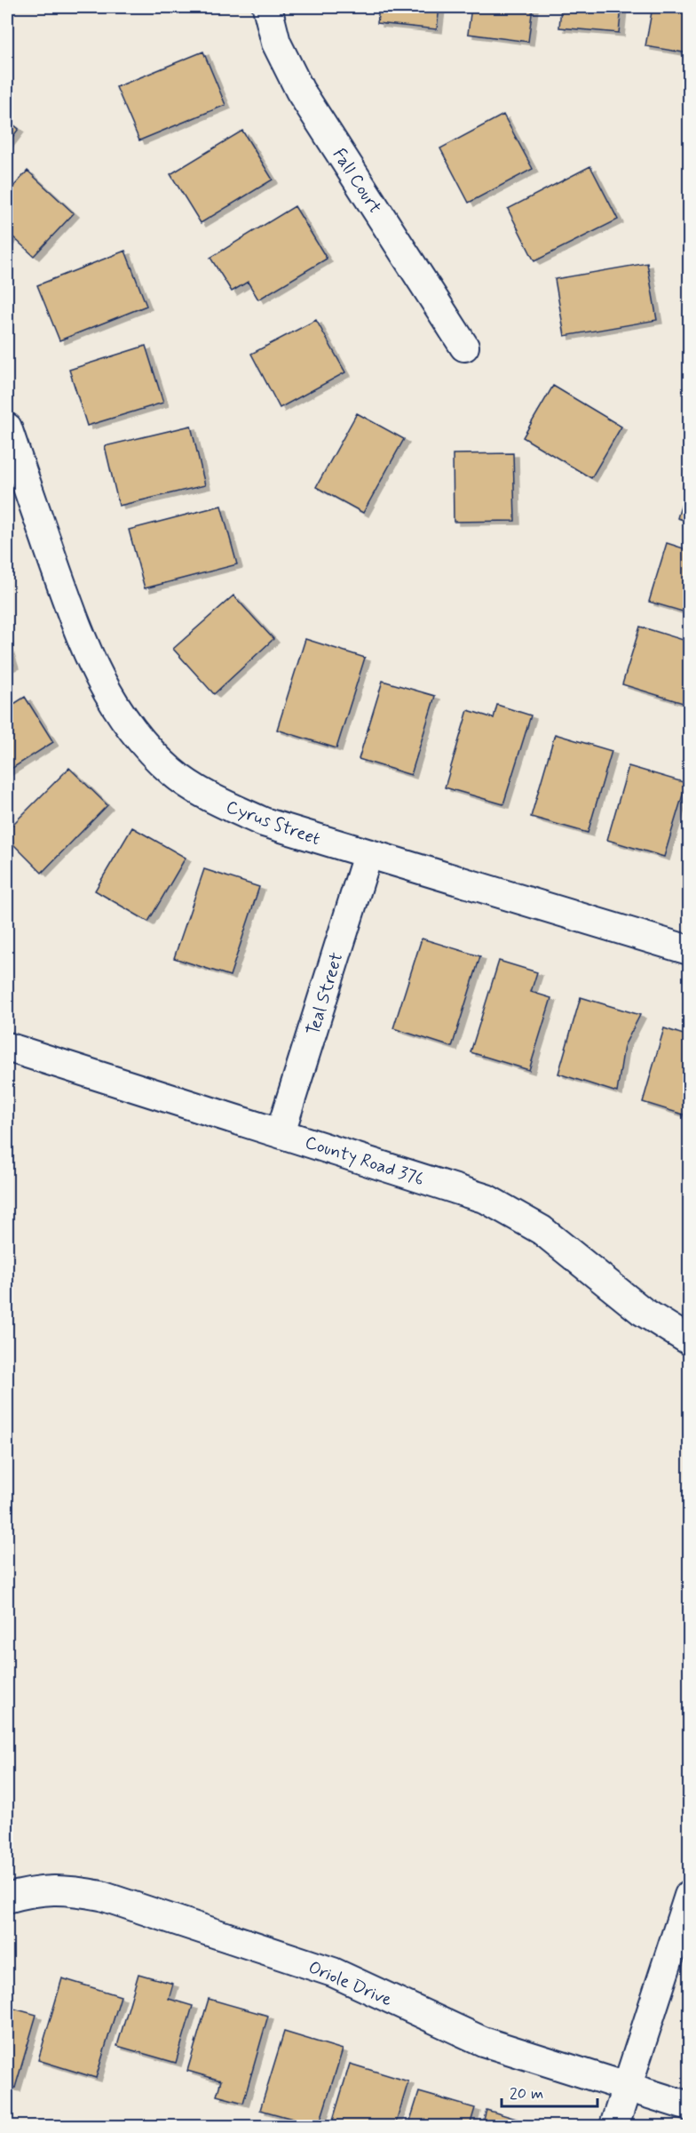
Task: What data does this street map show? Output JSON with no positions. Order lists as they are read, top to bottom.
{
  "streets": {
    "street": [
      "Fall Court",
      "Cyrus Street",
      "Teal Street",
      "County Road 376",
      "Oriole Drive"
    ]
  },
  "crossings": [
    ["Cyrus Street", "Teal Street"],
    ["Teal Street", "County Road 376"]
  ],
  "scale_bar": "20 m"
}
